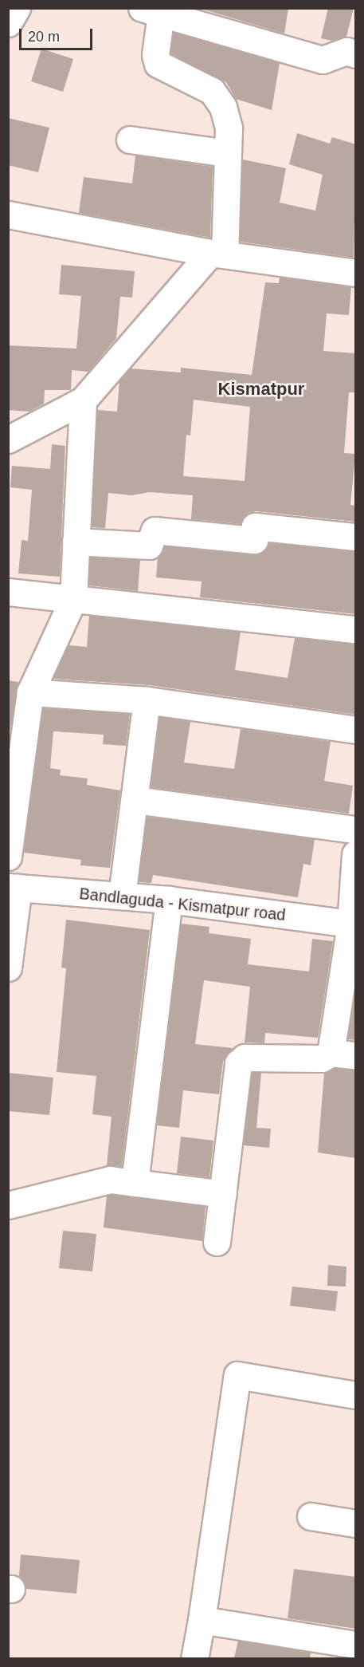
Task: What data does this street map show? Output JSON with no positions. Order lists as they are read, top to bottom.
{
  "streets": {
    "street": ["Bandlaguda - Kismatpur road"]
  },
  "districts": ["Kismatpur"],
  "scale_bar": "20 m"
}
